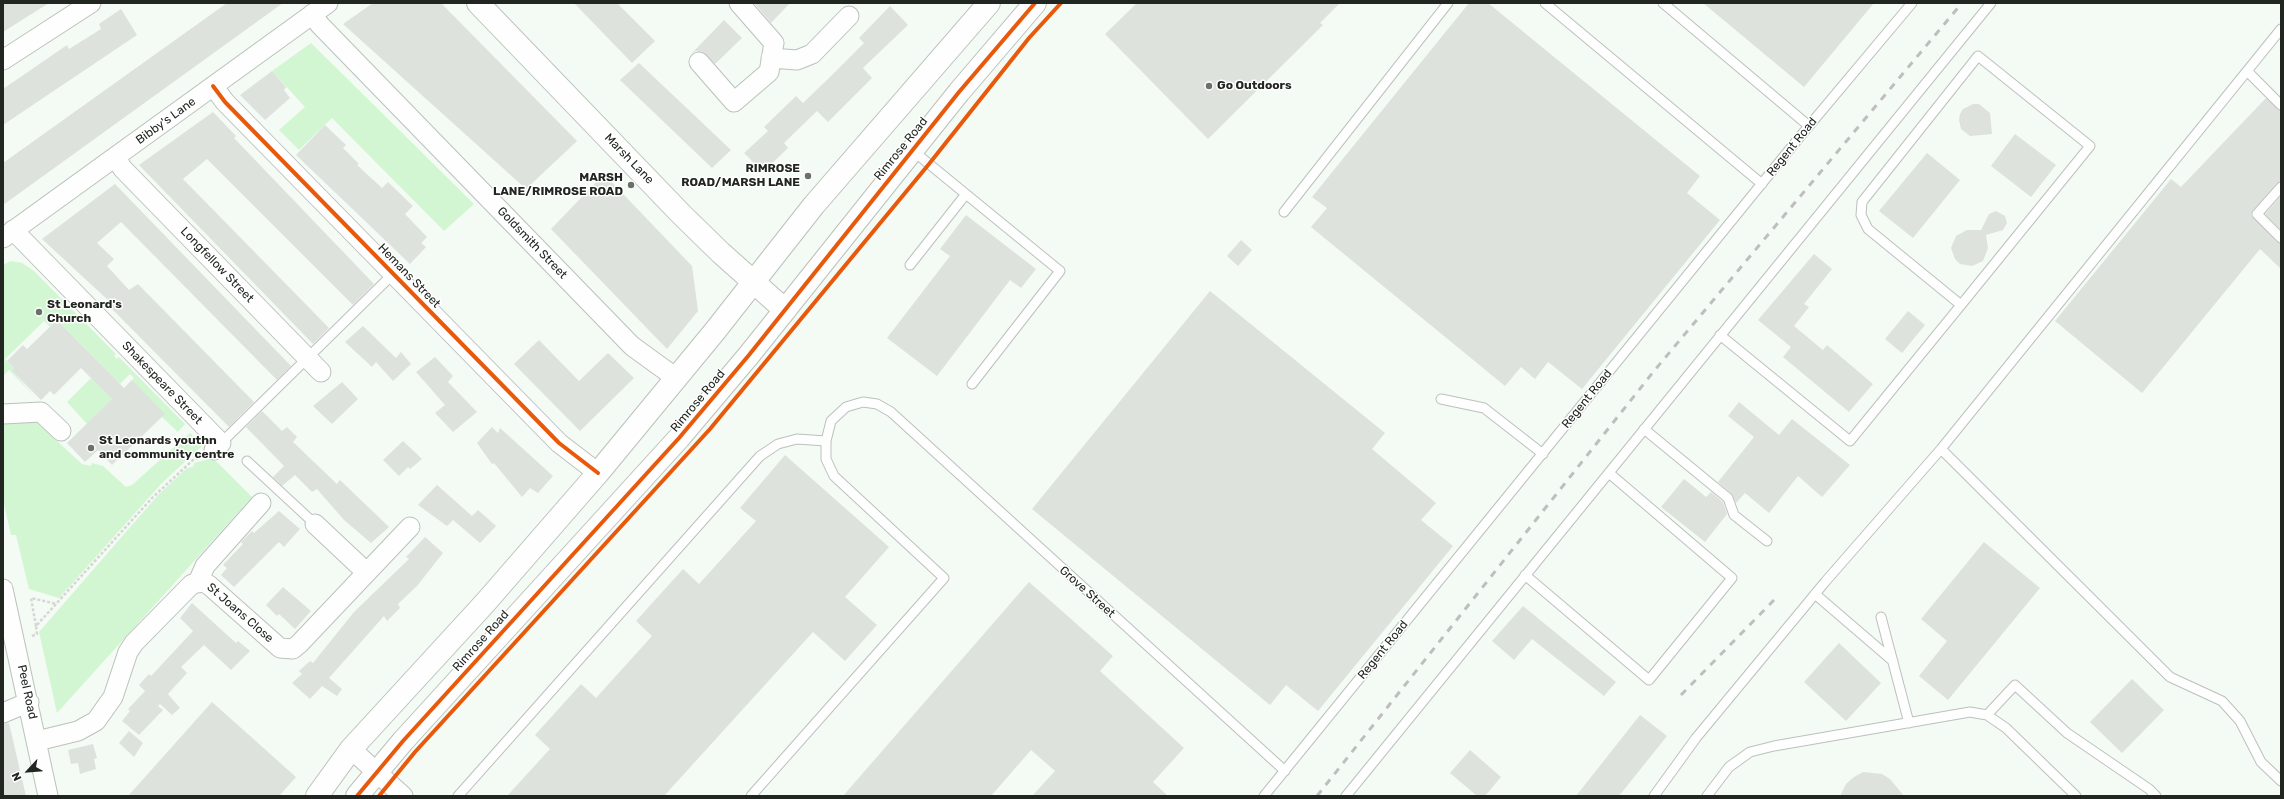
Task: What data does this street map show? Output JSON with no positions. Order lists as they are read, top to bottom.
{
  "streets": {
    "main road": ["Rimrose Road", "Marsh Lane"],
    "street": [
      "Bibby's Lane",
      "Goldsmith Street",
      "Longfellow Street",
      "Hemans Street",
      "Shakespeare Street",
      "St Joans Close",
      "Peel Road"
    ],
    "lane": ["Regent Road", "Grove Street"]
  },
  "crossings": [
    ["Bibby's Lane", "Goldsmith Street"],
    ["Bibby's Lane", "Longfellow Street"],
    ["Bibby's Lane", "Hemans Street"],
    ["Bibby's Lane", "Shakespeare Street"],
    ["Regent Road", "Grove Street"],
    ["Rimrose Road", "Marsh Lane"],
    ["Rimrose Road", "Goldsmith Street"],
    ["Rimrose Road", "Hemans Street"],
    ["St Joans Close", "Peel Road"]
  ],
  "places": [
    "Go Outdoors",
    "RIMROSE ROAD/MARSH LANE",
    "MARSH LANE/RIMROSE ROAD",
    "St Leonard's Church",
    "St Leonards youthn and community centre"
  ],
  "north": "bottom left"
}
